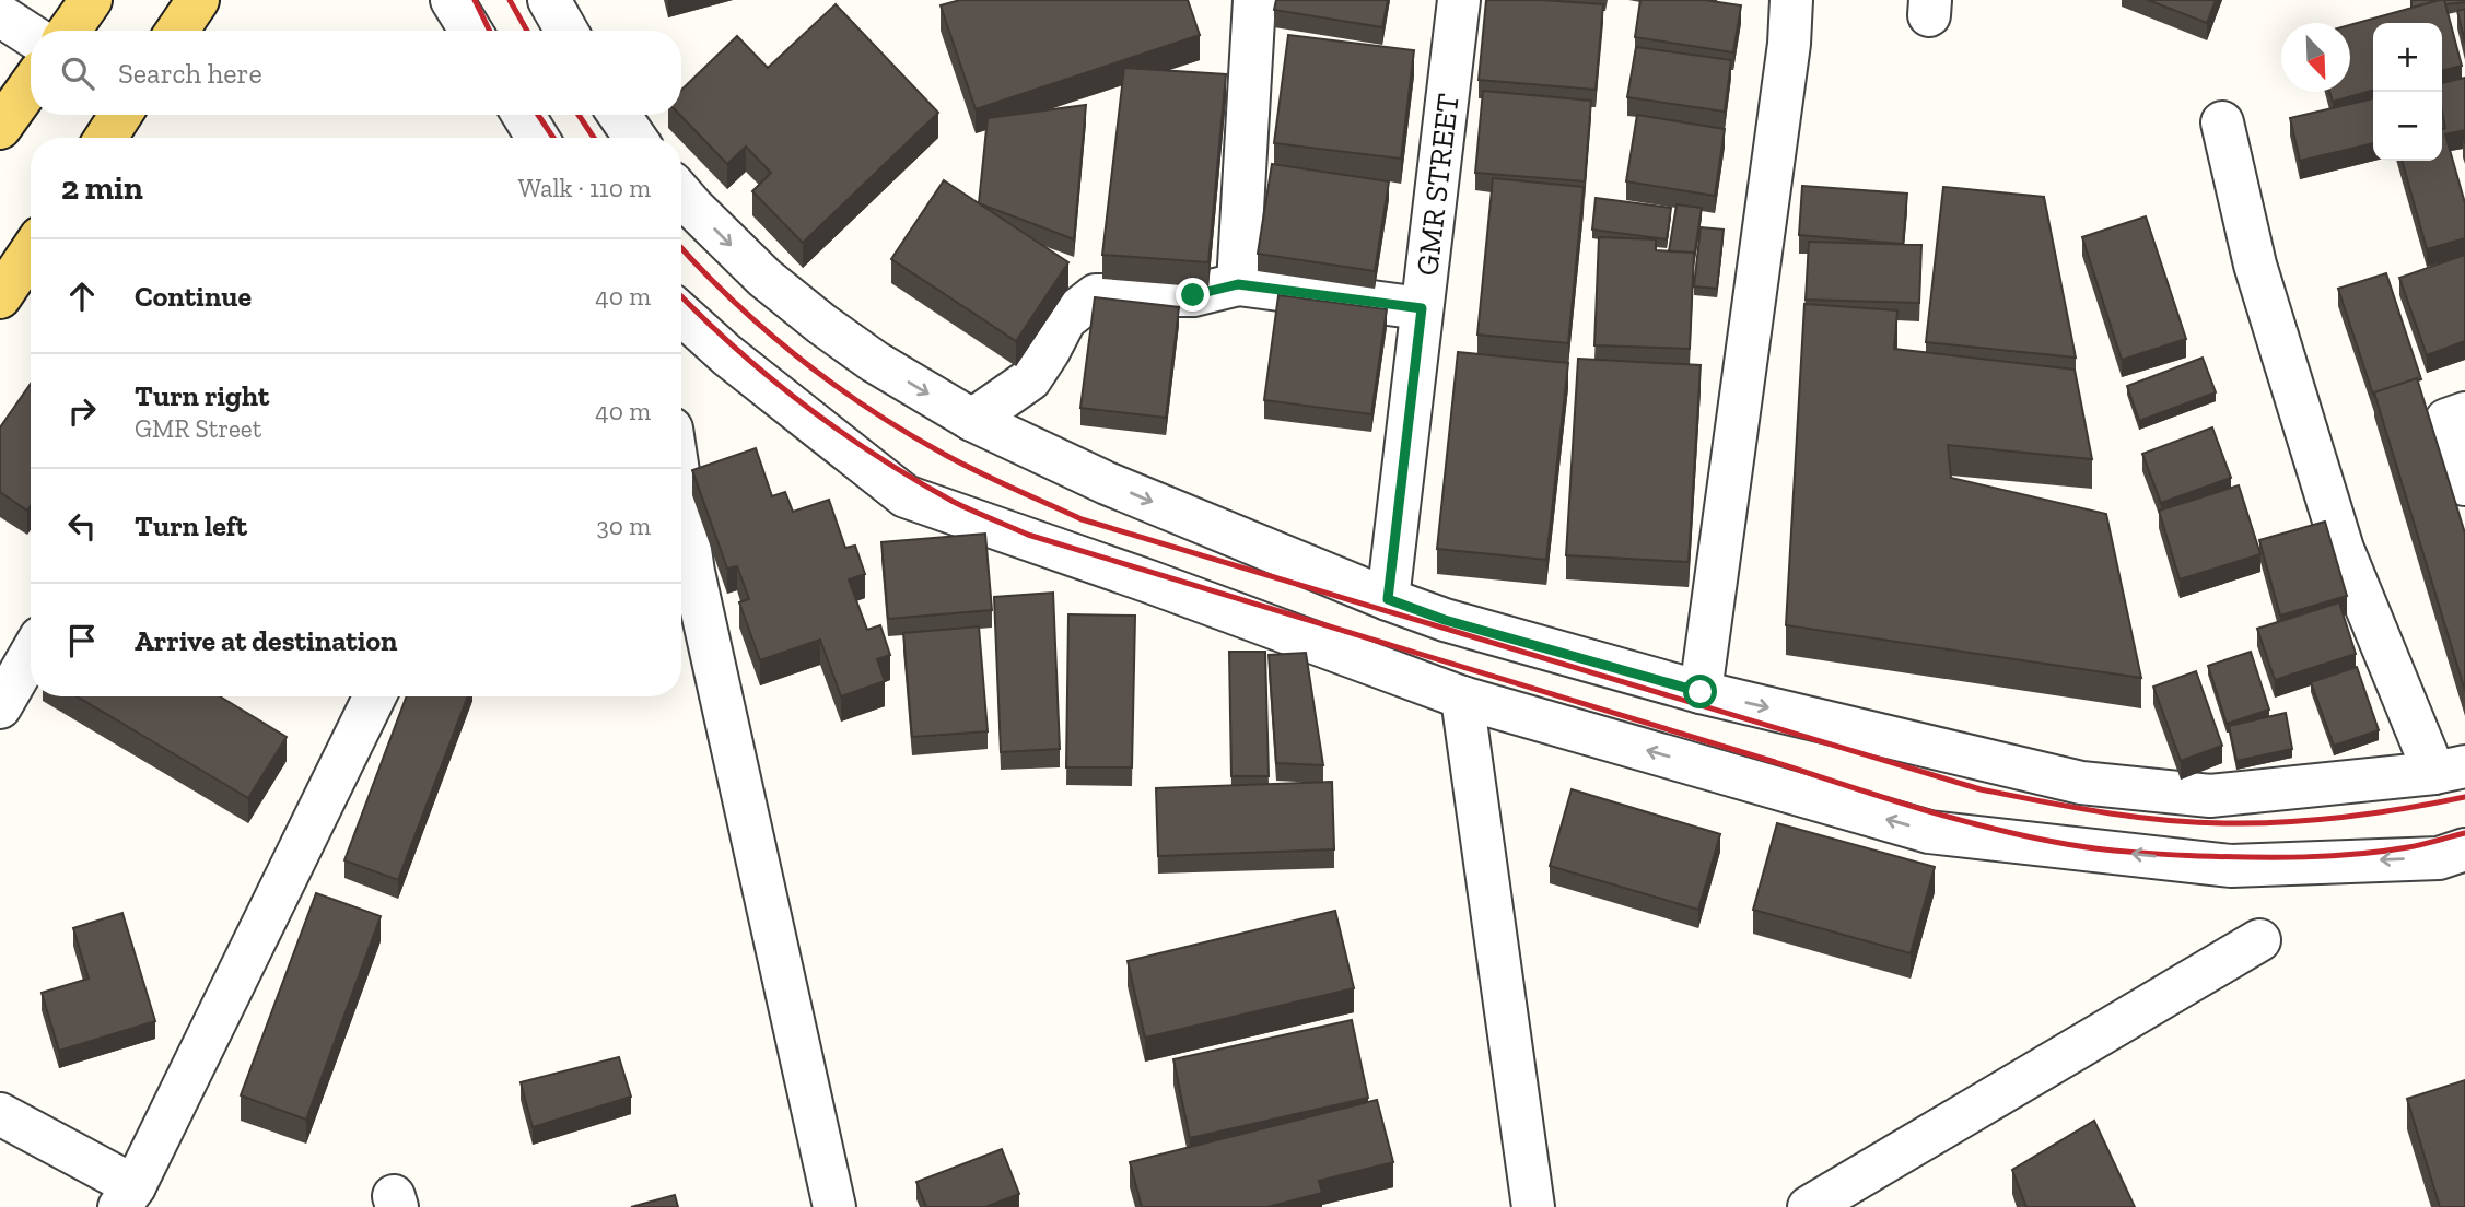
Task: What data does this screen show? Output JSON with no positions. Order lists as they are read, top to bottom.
{
  "streets": {
    "street": ["GMR STREET"]
  },
  "north": "bottom right",
  "page": {
    "map_buttons": ["+", "−"],
    "search": "Search here",
    "heading": ["2 min", "Walk · 110 m"],
    "list": [
      ["Continue", "40 m"],
      ["Turn right", "GMR Street", "40 m"],
      ["Turn left", "30 m"],
      "Arrive at destination"
    ]
  }
}
